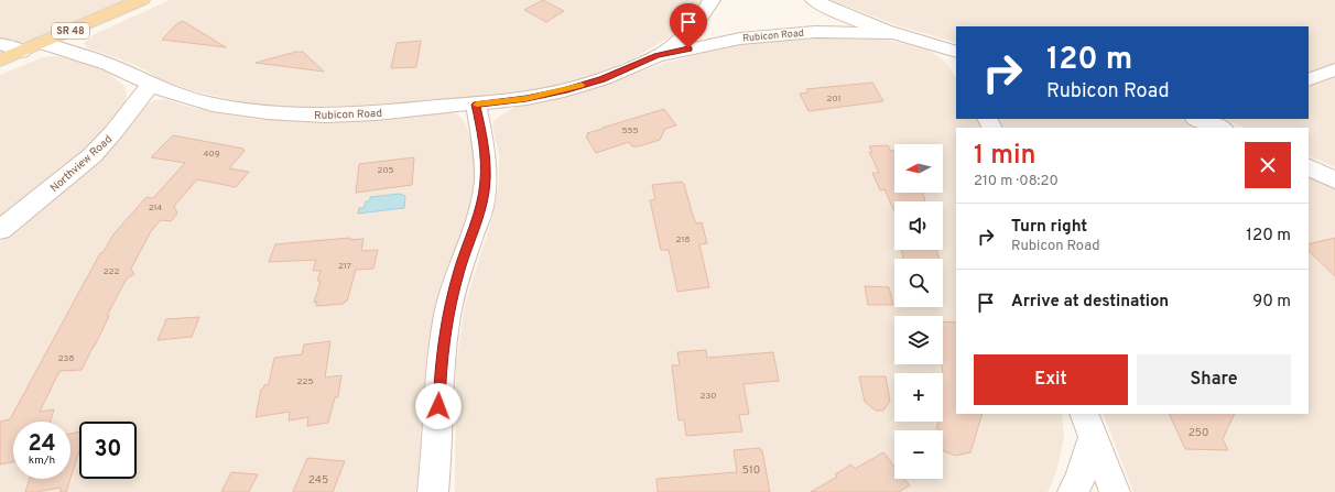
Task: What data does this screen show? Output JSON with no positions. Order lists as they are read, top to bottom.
{
  "streets": {
    "main road": ["SR 48"],
    "street": ["Rubicon Road", "Northview Road"]
  },
  "crossings": [
    ["SR 48", "Rubicon Road"],
    ["Rubicon Road", "Northview Road"]
  ],
  "house_numbers": [
    "201",
    "555",
    "409",
    "205",
    "214",
    "218",
    "217",
    "222",
    "238",
    "225",
    "230",
    "250",
    "510",
    "245"
  ],
  "north": "left",
  "page": {
    "turn": ["120 m", "Rubicon Road"],
    "heading": ["1 min", "210 m · 08:20"],
    "map_buttons": ["+", "−"],
    "list": [
      {
        "name": "Turn right",
        "note": "Rubicon Road",
        "value": "120 m"
      },
      {
        "name": "Arrive at destination",
        "value": "90 m"
      }
    ],
    "buttons": ["Exit", "Share"],
    "speed": "24 km/h",
    "limit": "30"
  }
}
